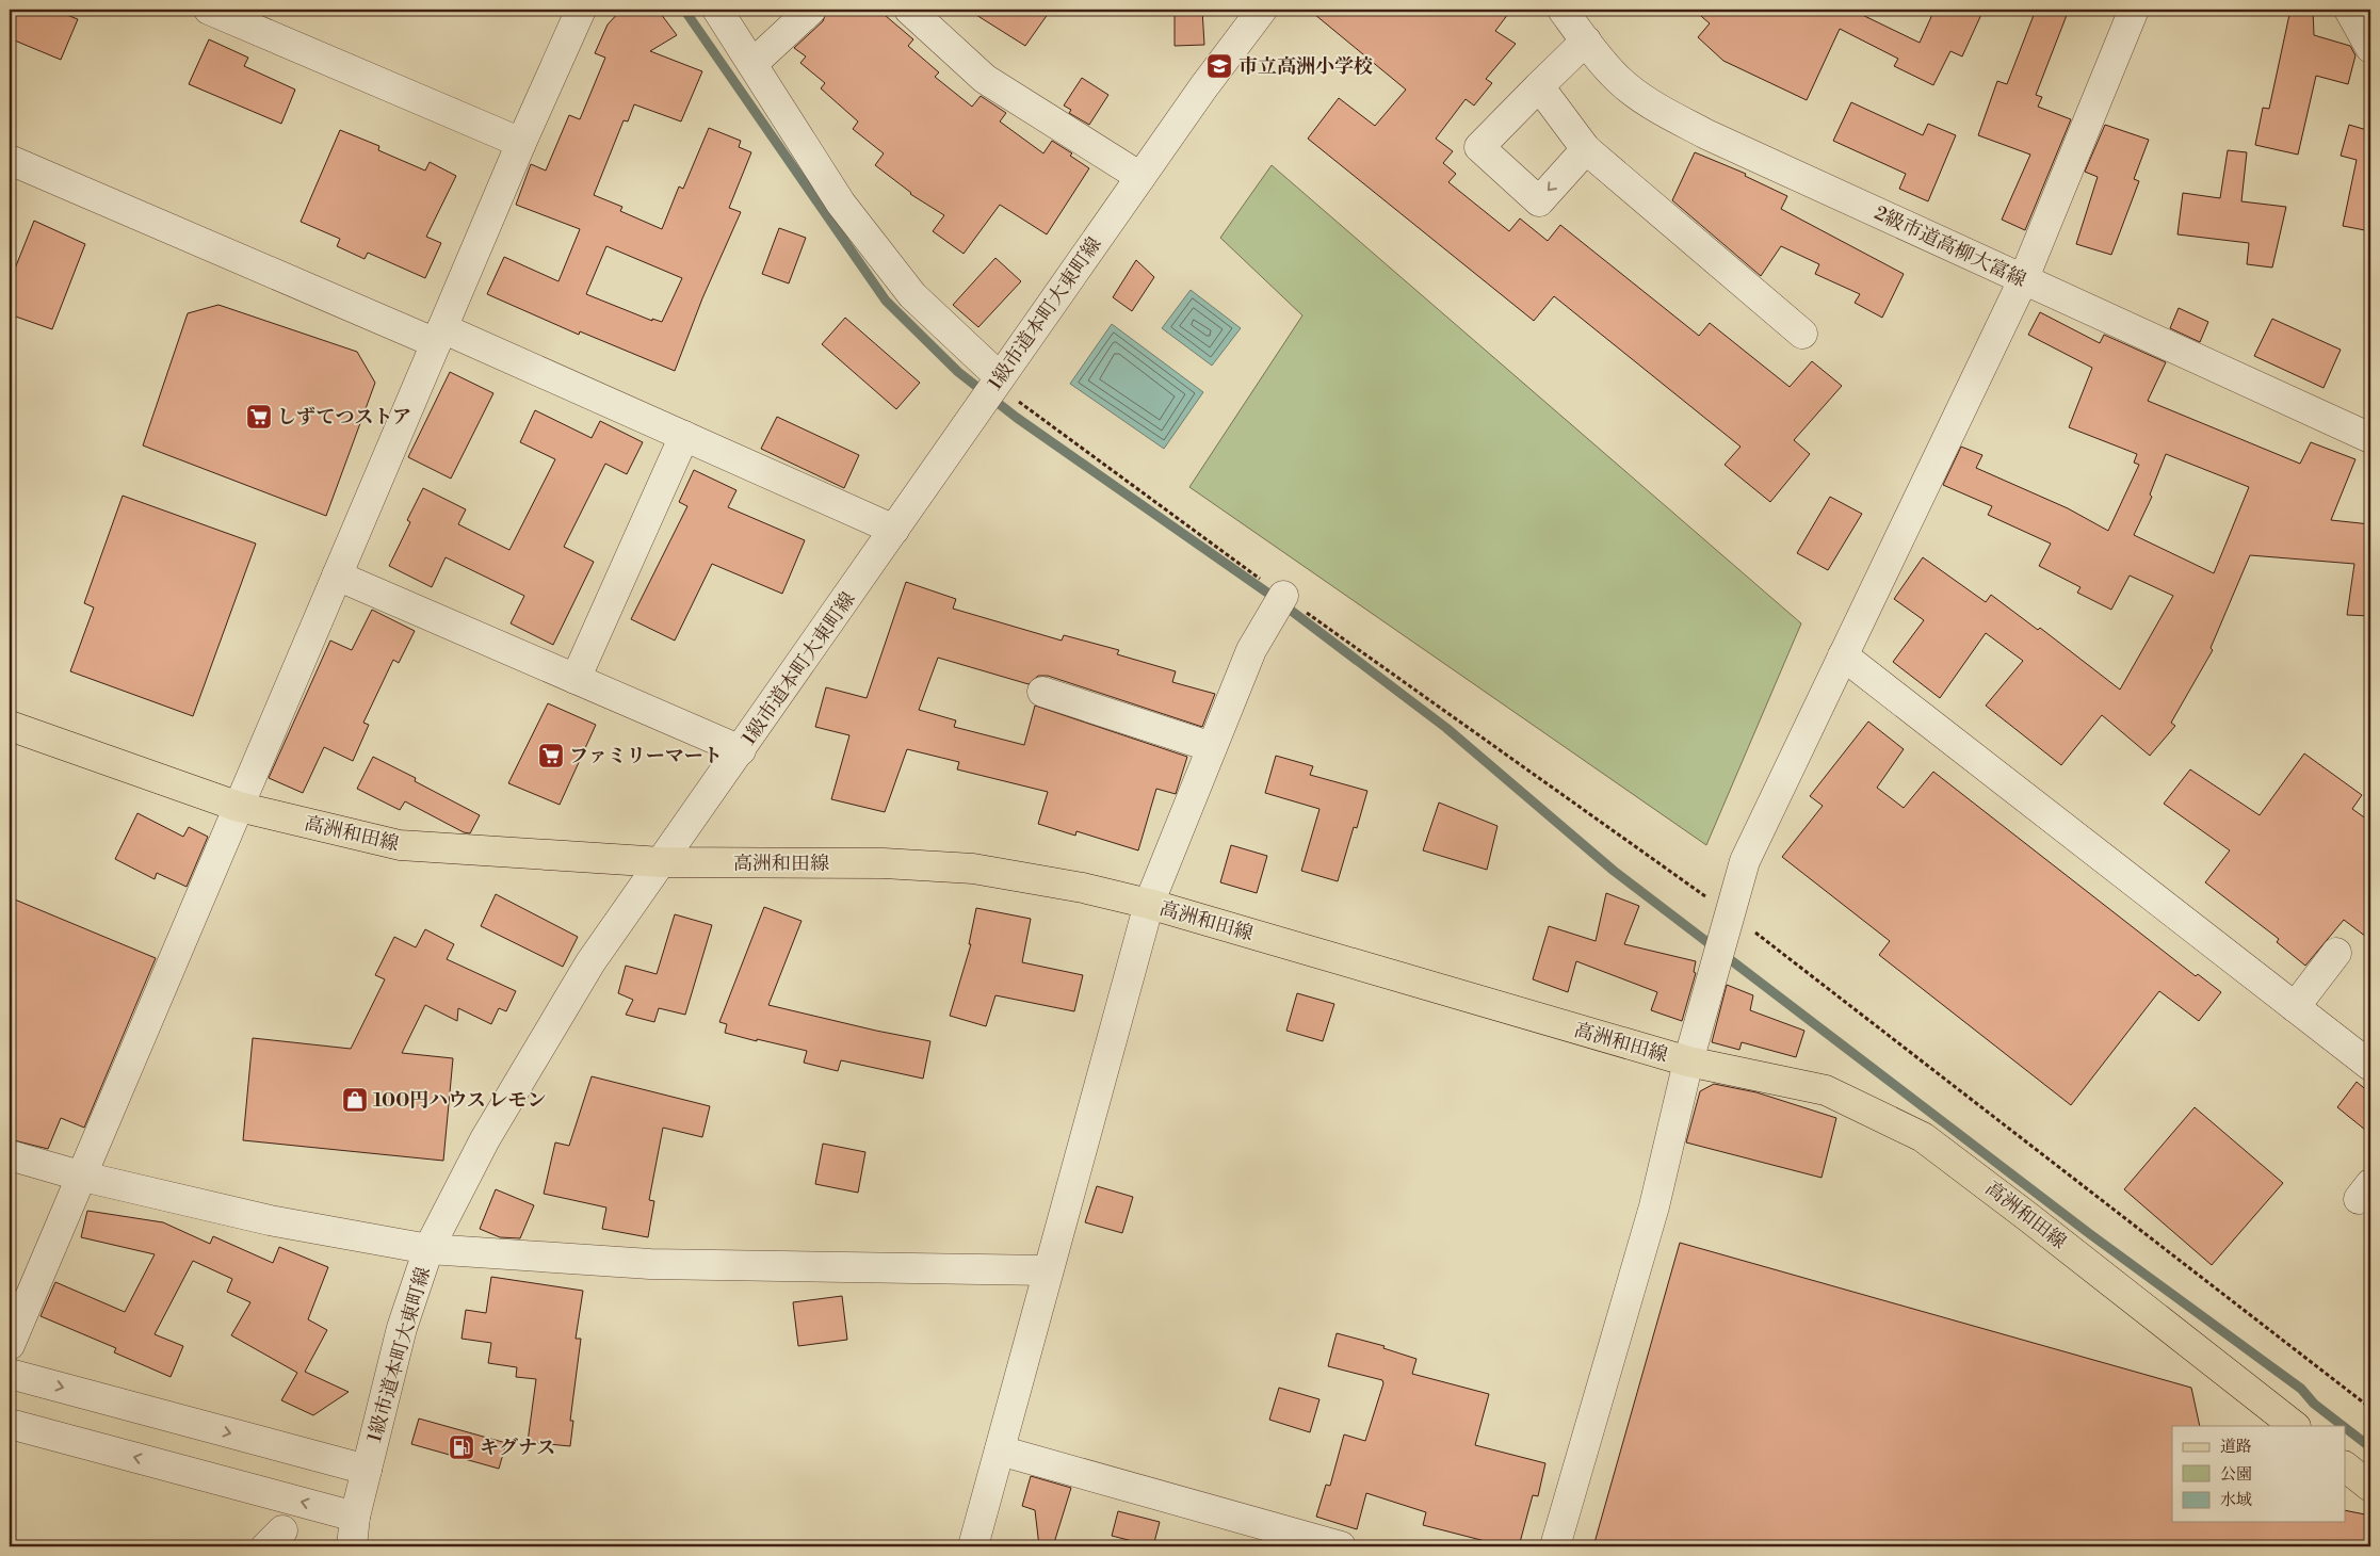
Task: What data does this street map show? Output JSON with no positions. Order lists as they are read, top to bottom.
{
  "streets": {
    "main road": ["高洲和田線"],
    "street": ["2級市道高柳大富線", "1級市道本町大東町線"]
  },
  "crossings": [
    ["1級市道本町大東町線", "高洲和田線"]
  ],
  "places": {
    "school or university": ["市立高洲小学校"],
    "supermarket": ["しずてつストア", "ファミリーマート"],
    "shop": ["100円ハウス レモン"],
    "fuel station": ["キグナス"]
  },
  "legend": ["道路", "公園", "水域"]
}
